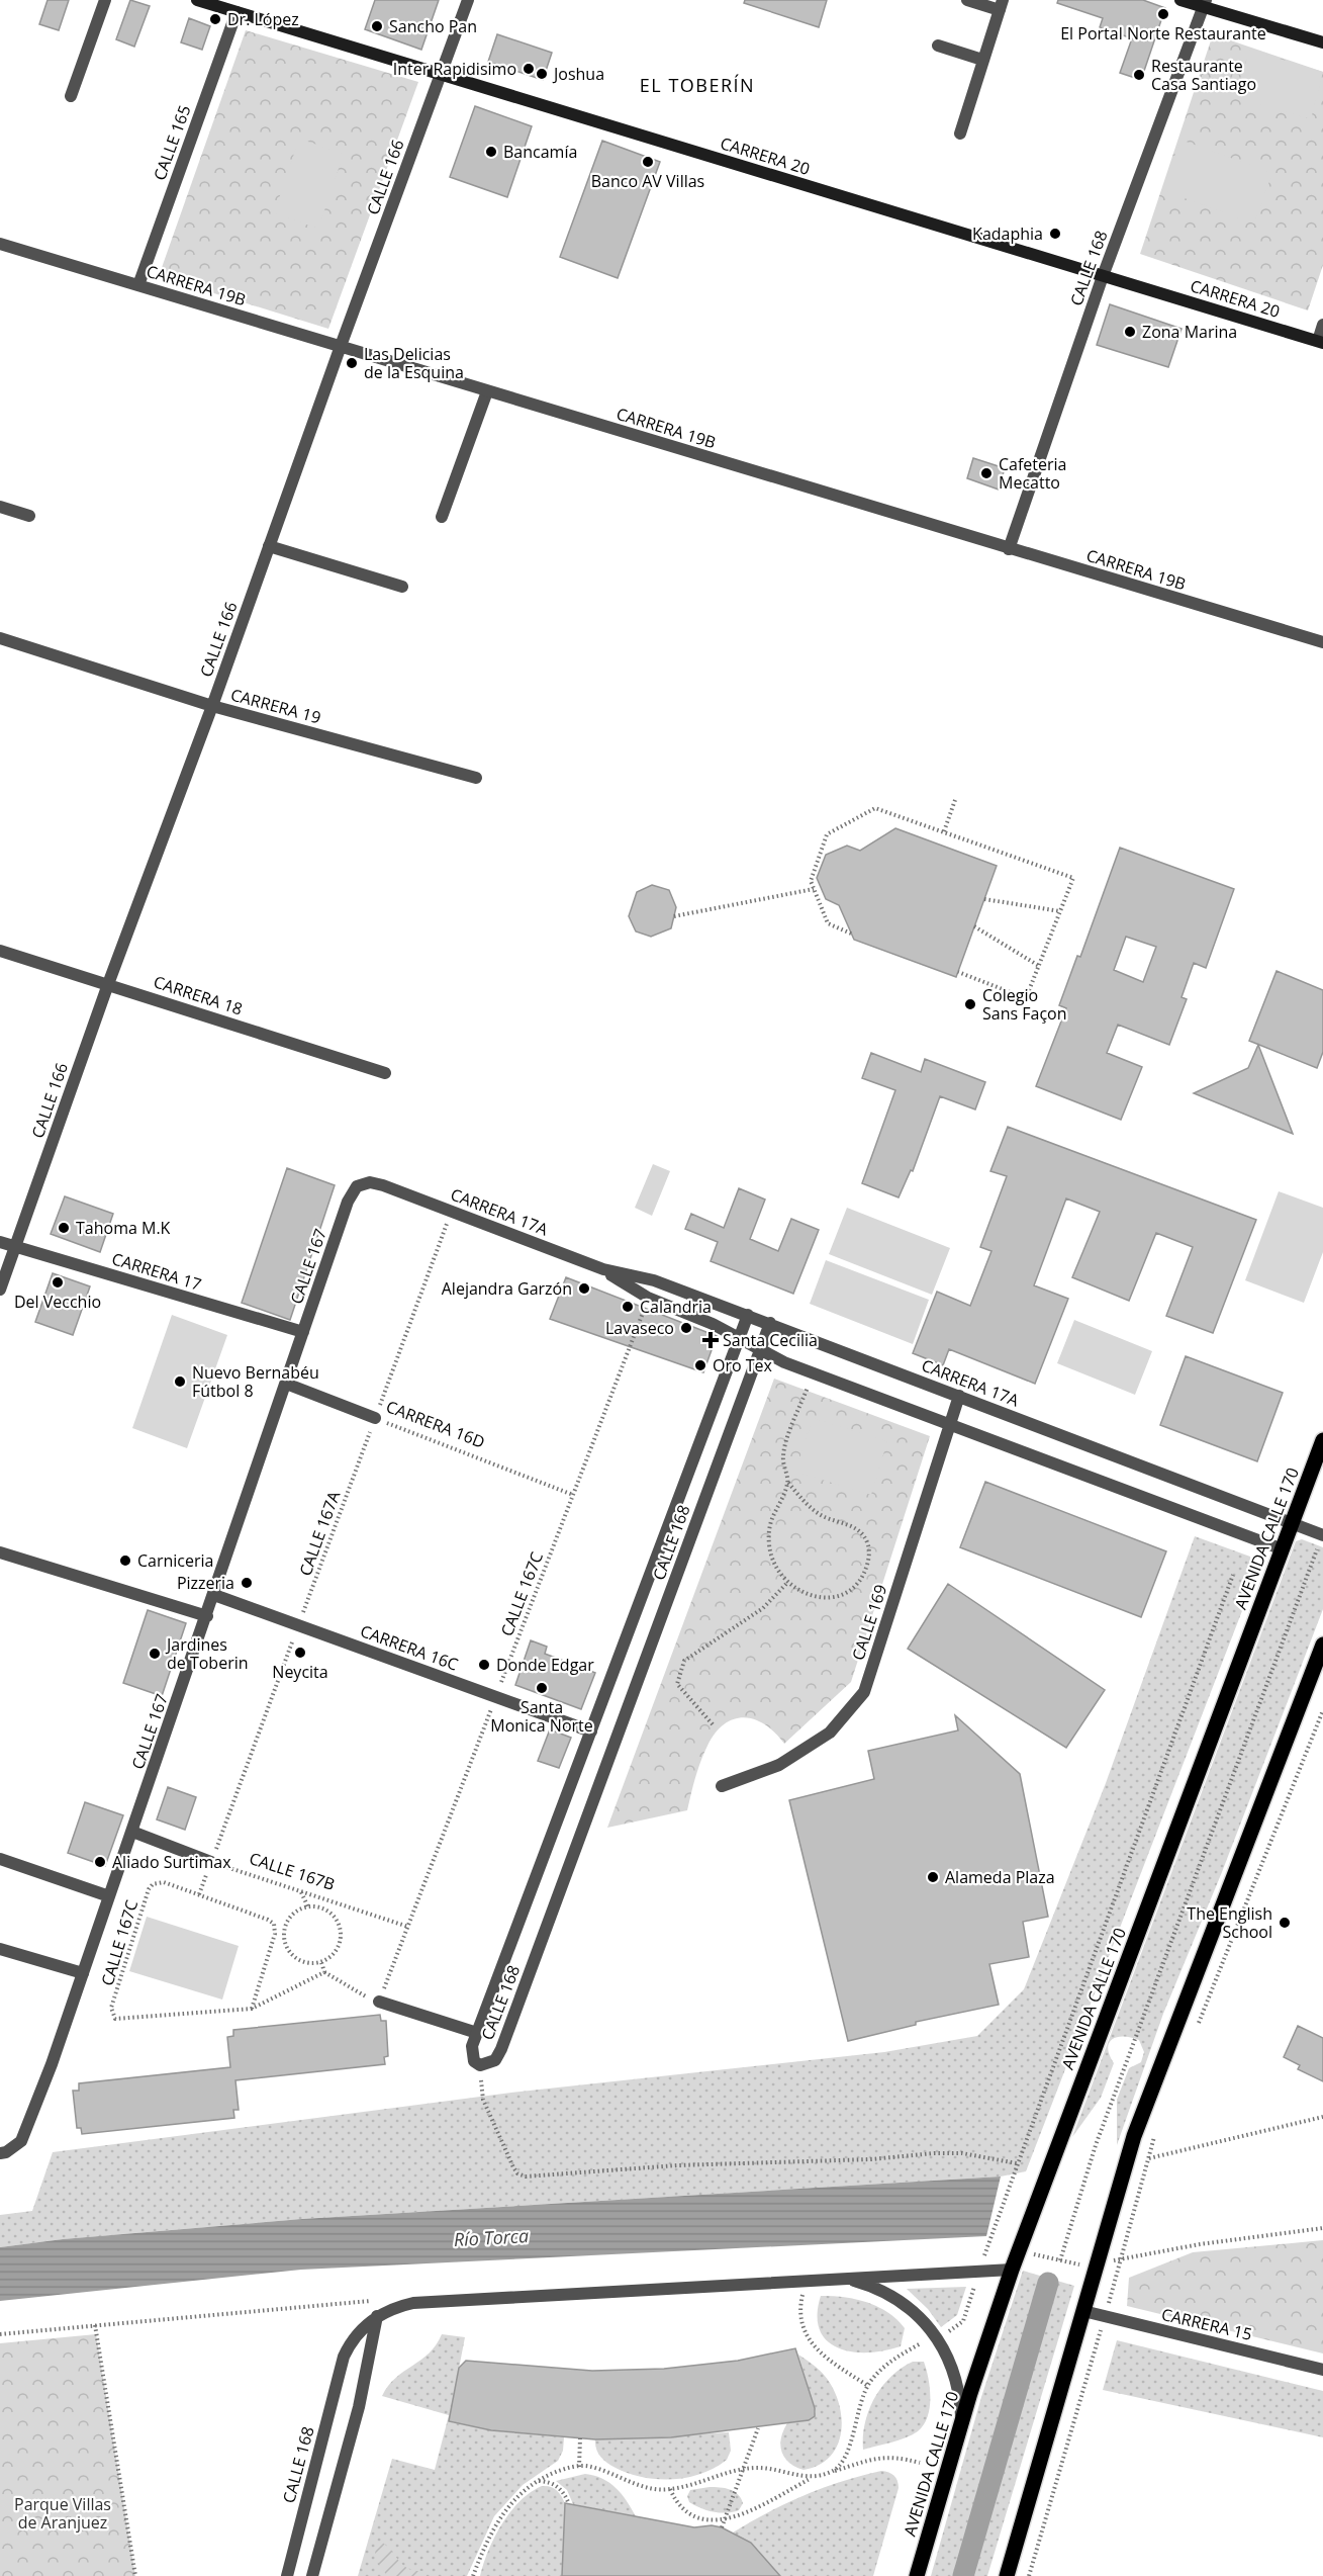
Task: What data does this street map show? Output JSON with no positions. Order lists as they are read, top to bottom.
{
  "streets": {
    "main road": ["CARRERA 20", "AVENIDA CALLE 170"],
    "street": [
      "CALLE 165",
      "CALLE 166",
      "CALLE 168",
      "CARRERA 19B",
      "CARRERA 19",
      "CARRERA 18",
      "CARRERA 17A",
      "CALLE 167",
      "CARRERA 17",
      "CARRERA 16D",
      "CALLE 169",
      "CARRERA 16C",
      "CARRERA 15"
    ],
    "path": ["CALLE 167A", "CALLE 167C", "CALLE 167B"]
  },
  "crossings": [
    ["CALLE 165", "CARRERA 20"],
    ["CALLE 165", "CARRERA 19B"],
    ["CARRERA 20", "CALLE 166"],
    ["CARRERA 20", "CALLE 168"],
    ["CALLE 166", "CARRERA 19B"],
    ["CALLE 166", "CARRERA 19"],
    ["CALLE 166", "CARRERA 18"],
    ["CALLE 166", "CARRERA 17"],
    ["CALLE 168", "CARRERA 19B"],
    ["CALLE 168", "CARRERA 17A"],
    ["CALLE 168", "CARRERA 16C"],
    ["CARRERA 17A", "CALLE 167"],
    ["CARRERA 17A", "CALLE 167A"],
    ["CARRERA 17A", "AVENIDA CALLE 170"],
    ["CARRERA 17A", "CALLE 167C"],
    ["CARRERA 17A", "CALLE 169"],
    ["CALLE 167", "CARRERA 17"],
    ["CALLE 167", "CARRERA 16D"],
    ["CALLE 167", "CARRERA 16C"],
    ["CARRERA 16D", "CALLE 167A"],
    ["CARRERA 16D", "CALLE 167C"],
    ["CALLE 167A", "CARRERA 16C"],
    ["CALLE 167A", "CALLE 167B"],
    ["CALLE 167C", "CARRERA 16C"],
    ["CALLE 167C", "CALLE 167B"]
  ],
  "districts": ["EL TOBERÍN"],
  "water": ["Río Torca"],
  "parks": ["Parque Villas de Aranjuez"],
  "places": {
    "other": [
      "El Portal Norte Restaurante",
      "Dr. López",
      "Sancho Pan",
      "Inter Rapidisimo",
      "Joshua",
      "Restaurante Casa Santiago",
      "Bancamía",
      "Banco AV Villas",
      "Kadaphia",
      "Zona Marina",
      "Las Delicias de la Esquina",
      "Cafeteria Mecatto",
      "Colegio Sans Façon",
      "Tahoma M.K",
      "Del Vecchio",
      "Alejandra Garzón",
      "Calandria",
      "Lavaseco",
      "Oro Tex",
      "Nuevo Bernabéu Fútbol 8",
      "Carniceria",
      "Pizzeria",
      "Neycita",
      "Jardines de Toberin",
      "Donde Edgar",
      "Santa Monica Norte",
      "Aliado Surtimax",
      "Alameda Plaza",
      "The English School"
    ],
    "health": ["Santa Cecilia"]
  }
}
